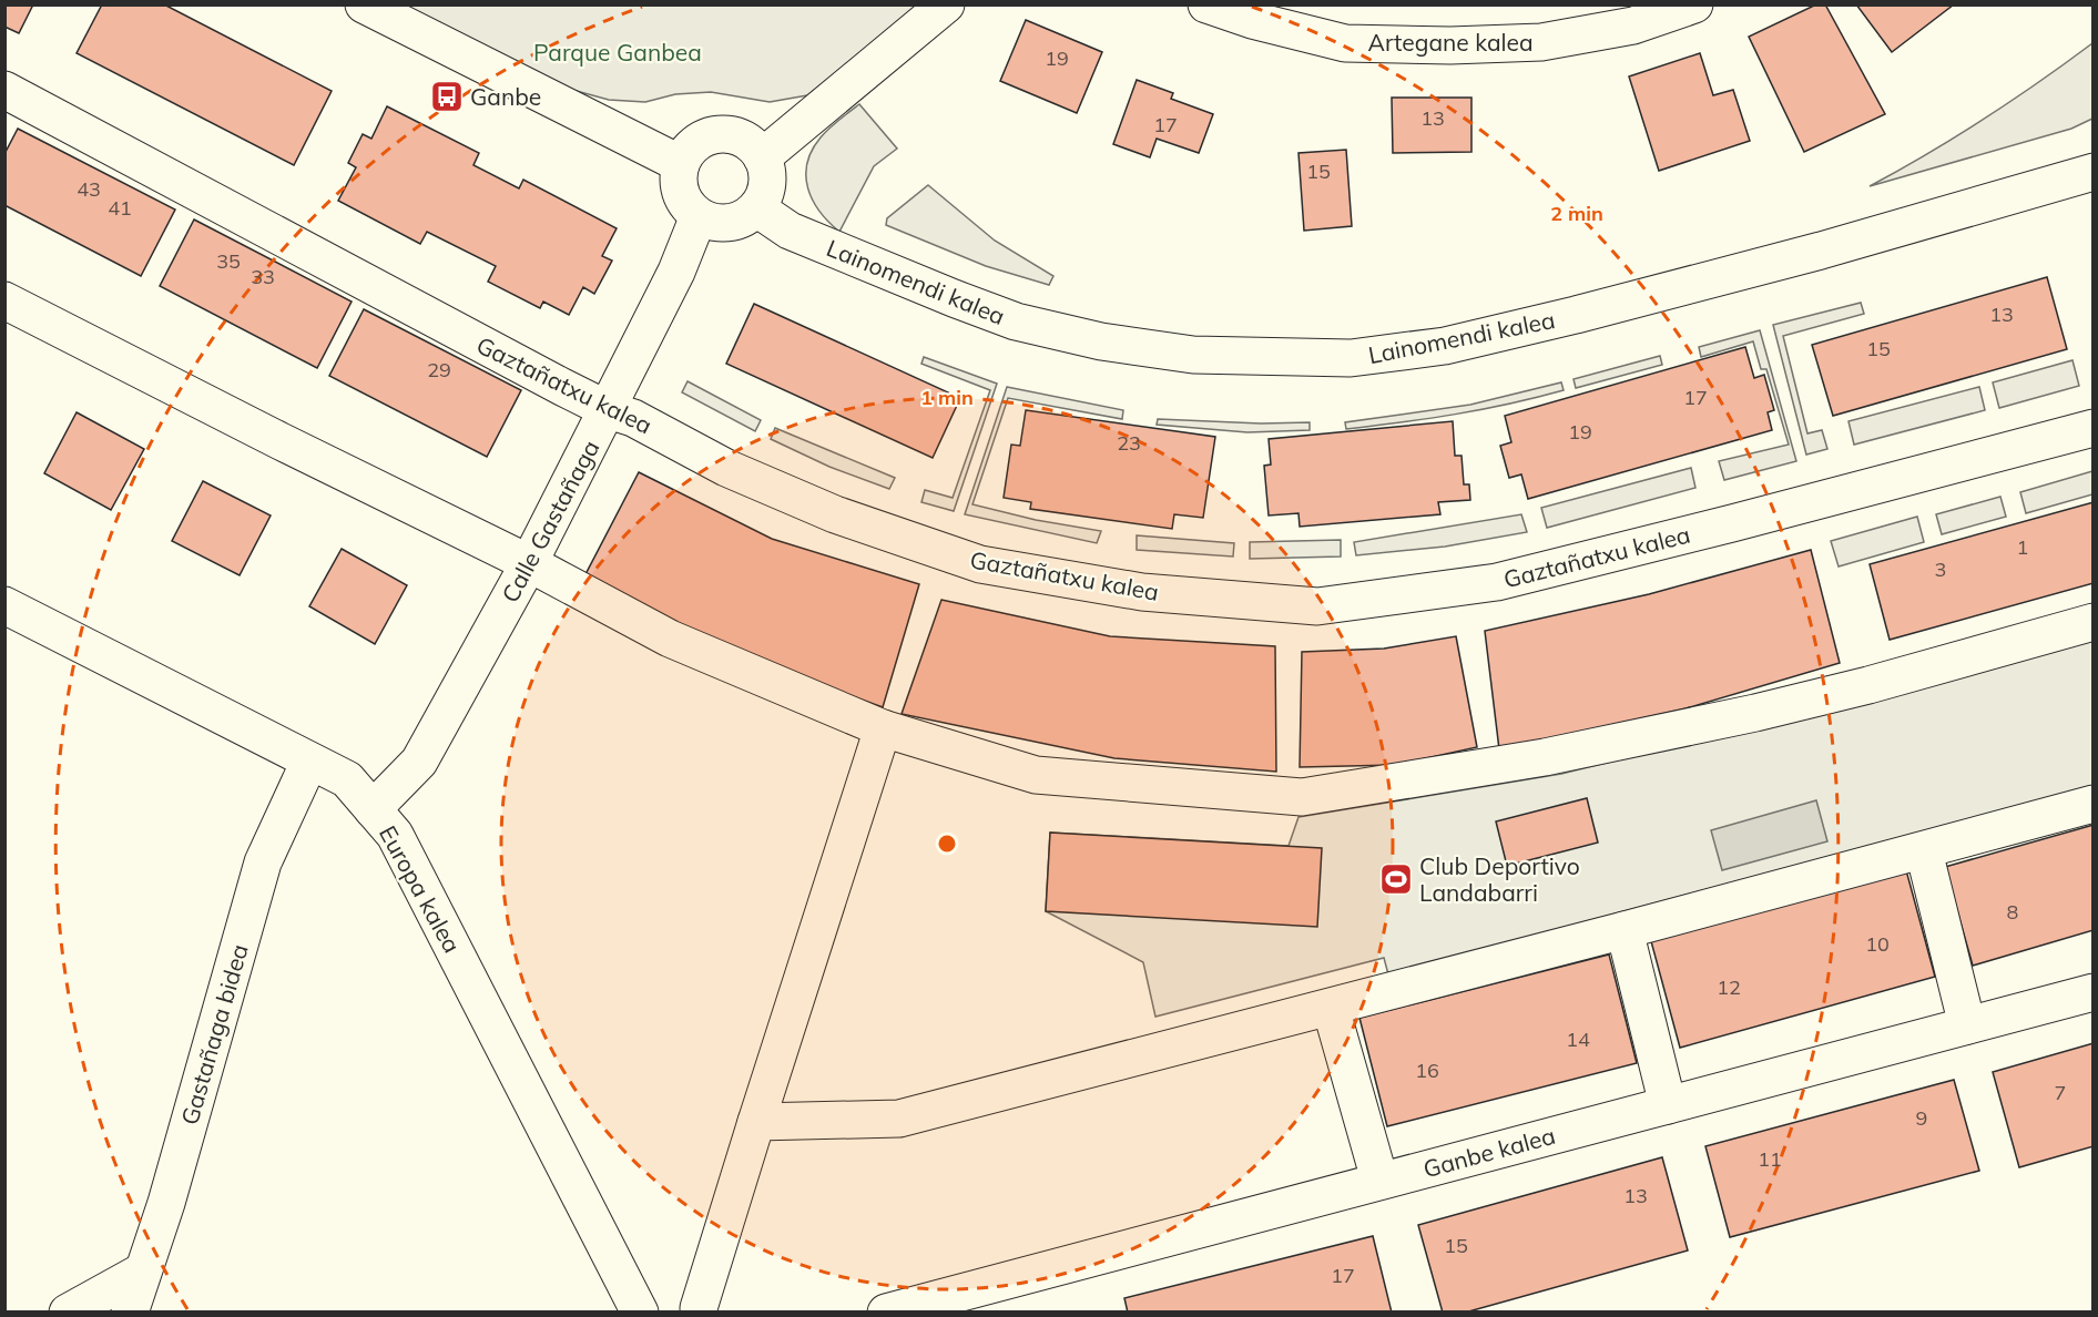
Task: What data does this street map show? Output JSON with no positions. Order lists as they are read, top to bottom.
{
  "streets": {
    "street": [
      "Artegane kalea",
      "Lainomendi kalea",
      "Gaztañatxu kalea",
      "Calle Gastañaga",
      "Europa kalea",
      "Gastañaga bidea",
      "Ganbe kalea"
    ]
  },
  "crossings": [
    ["Lainomendi kalea", "Calle Gastañaga"],
    ["Gaztañatxu kalea", "Calle Gastañaga"],
    ["Calle Gastañaga", "Europa kalea"],
    ["Europa kalea", "Gastañaga bidea"]
  ],
  "parks": ["Parque Ganbea"],
  "places": {
    "bus stop": ["Ganbe"],
    "sports": ["Club Deportivo Landabarri"]
  },
  "house_numbers": [
    "19",
    "13",
    "17",
    "15",
    "43",
    "41",
    "35",
    "33",
    "13",
    "15",
    "29",
    "17",
    "19",
    "23",
    "1",
    "3",
    "8",
    "10",
    "12",
    "14",
    "16",
    "7",
    "9",
    "11",
    "13",
    "15",
    "17"
  ],
  "rings": ["2 min", "1 min"]
}
